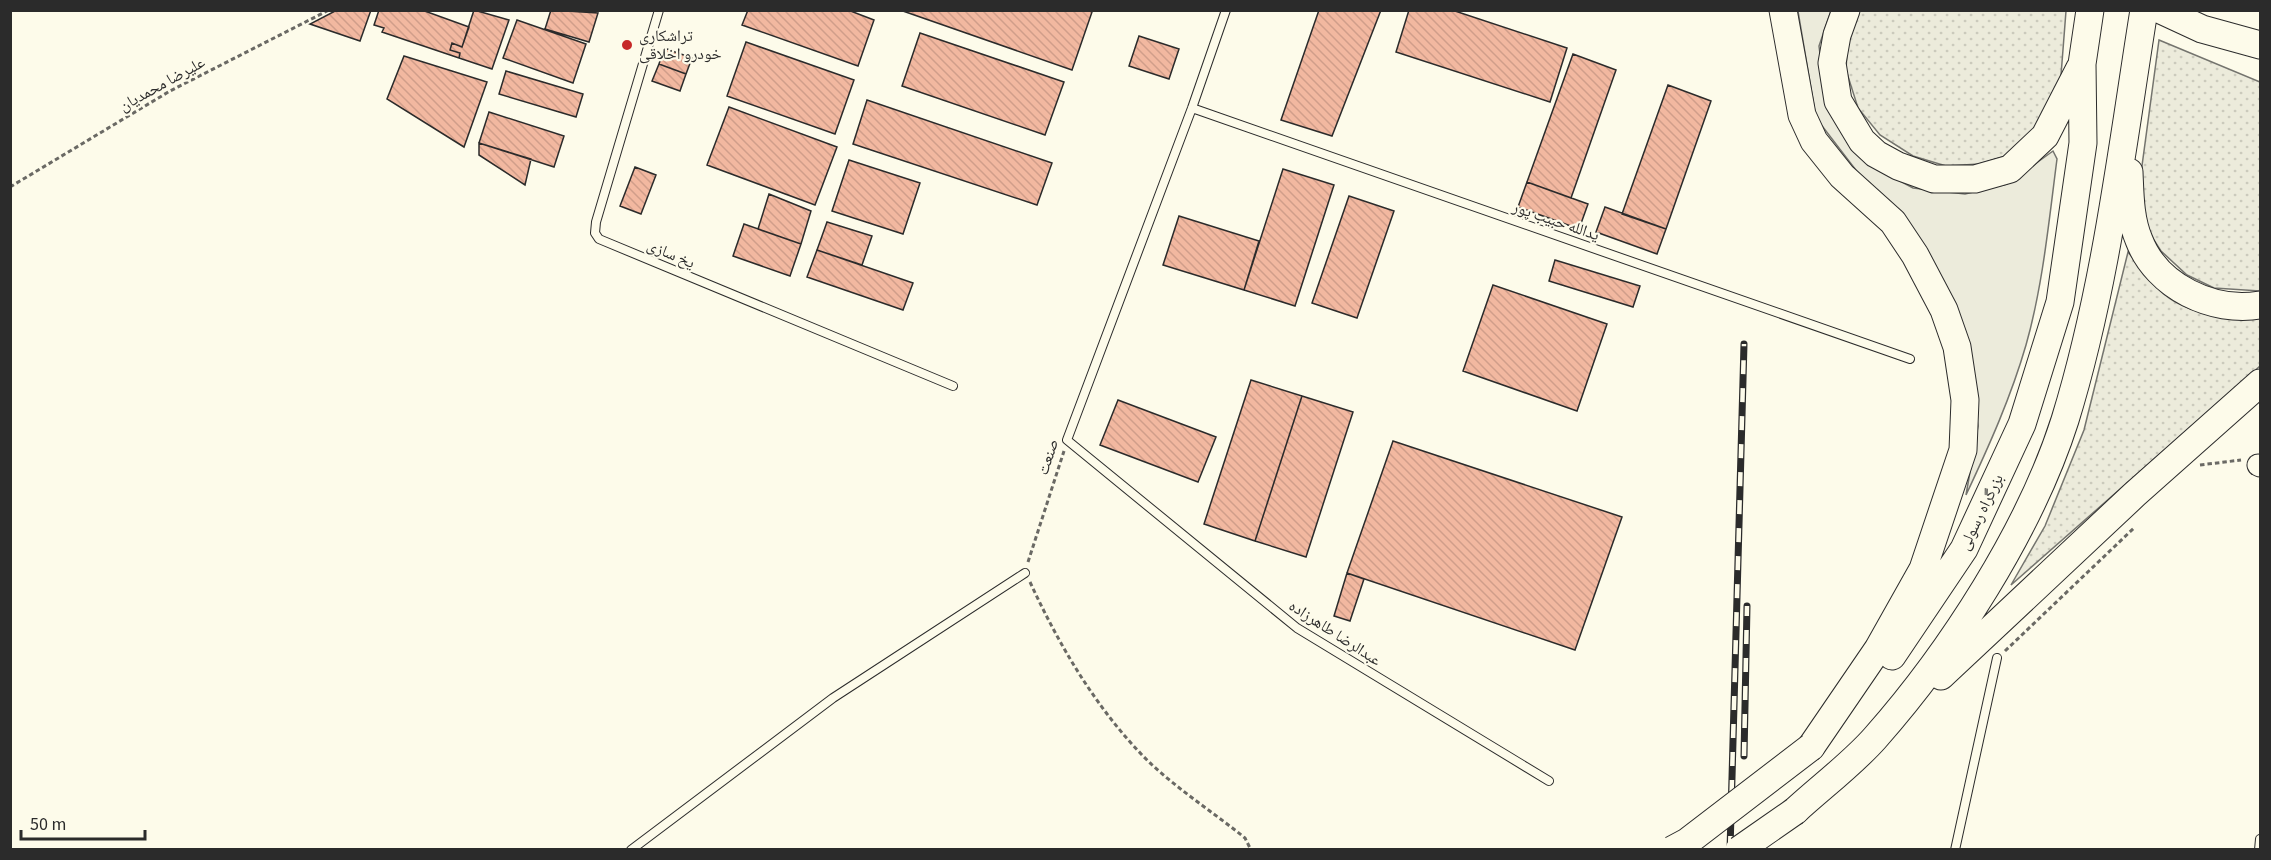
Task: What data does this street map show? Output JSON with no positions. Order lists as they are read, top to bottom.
{
  "streets": {
    "highway": ["بزرگراه رسولی"],
    "lane": [
      "یدالله حبیب پور",
      "یخ سازی",
      "صنعت",
      "عبدالرضا طاهرزاده"
    ],
    "path": ["علیرضا محمدیان"]
  },
  "crossings": [
    ["یدالله حبیب پور", "صنعت"],
    ["صنعت", "عبدالرضا طاهرزاده"]
  ],
  "places": ["تراشکاری خودرو اخلاقی"],
  "scale_bar": "50 m"
}
